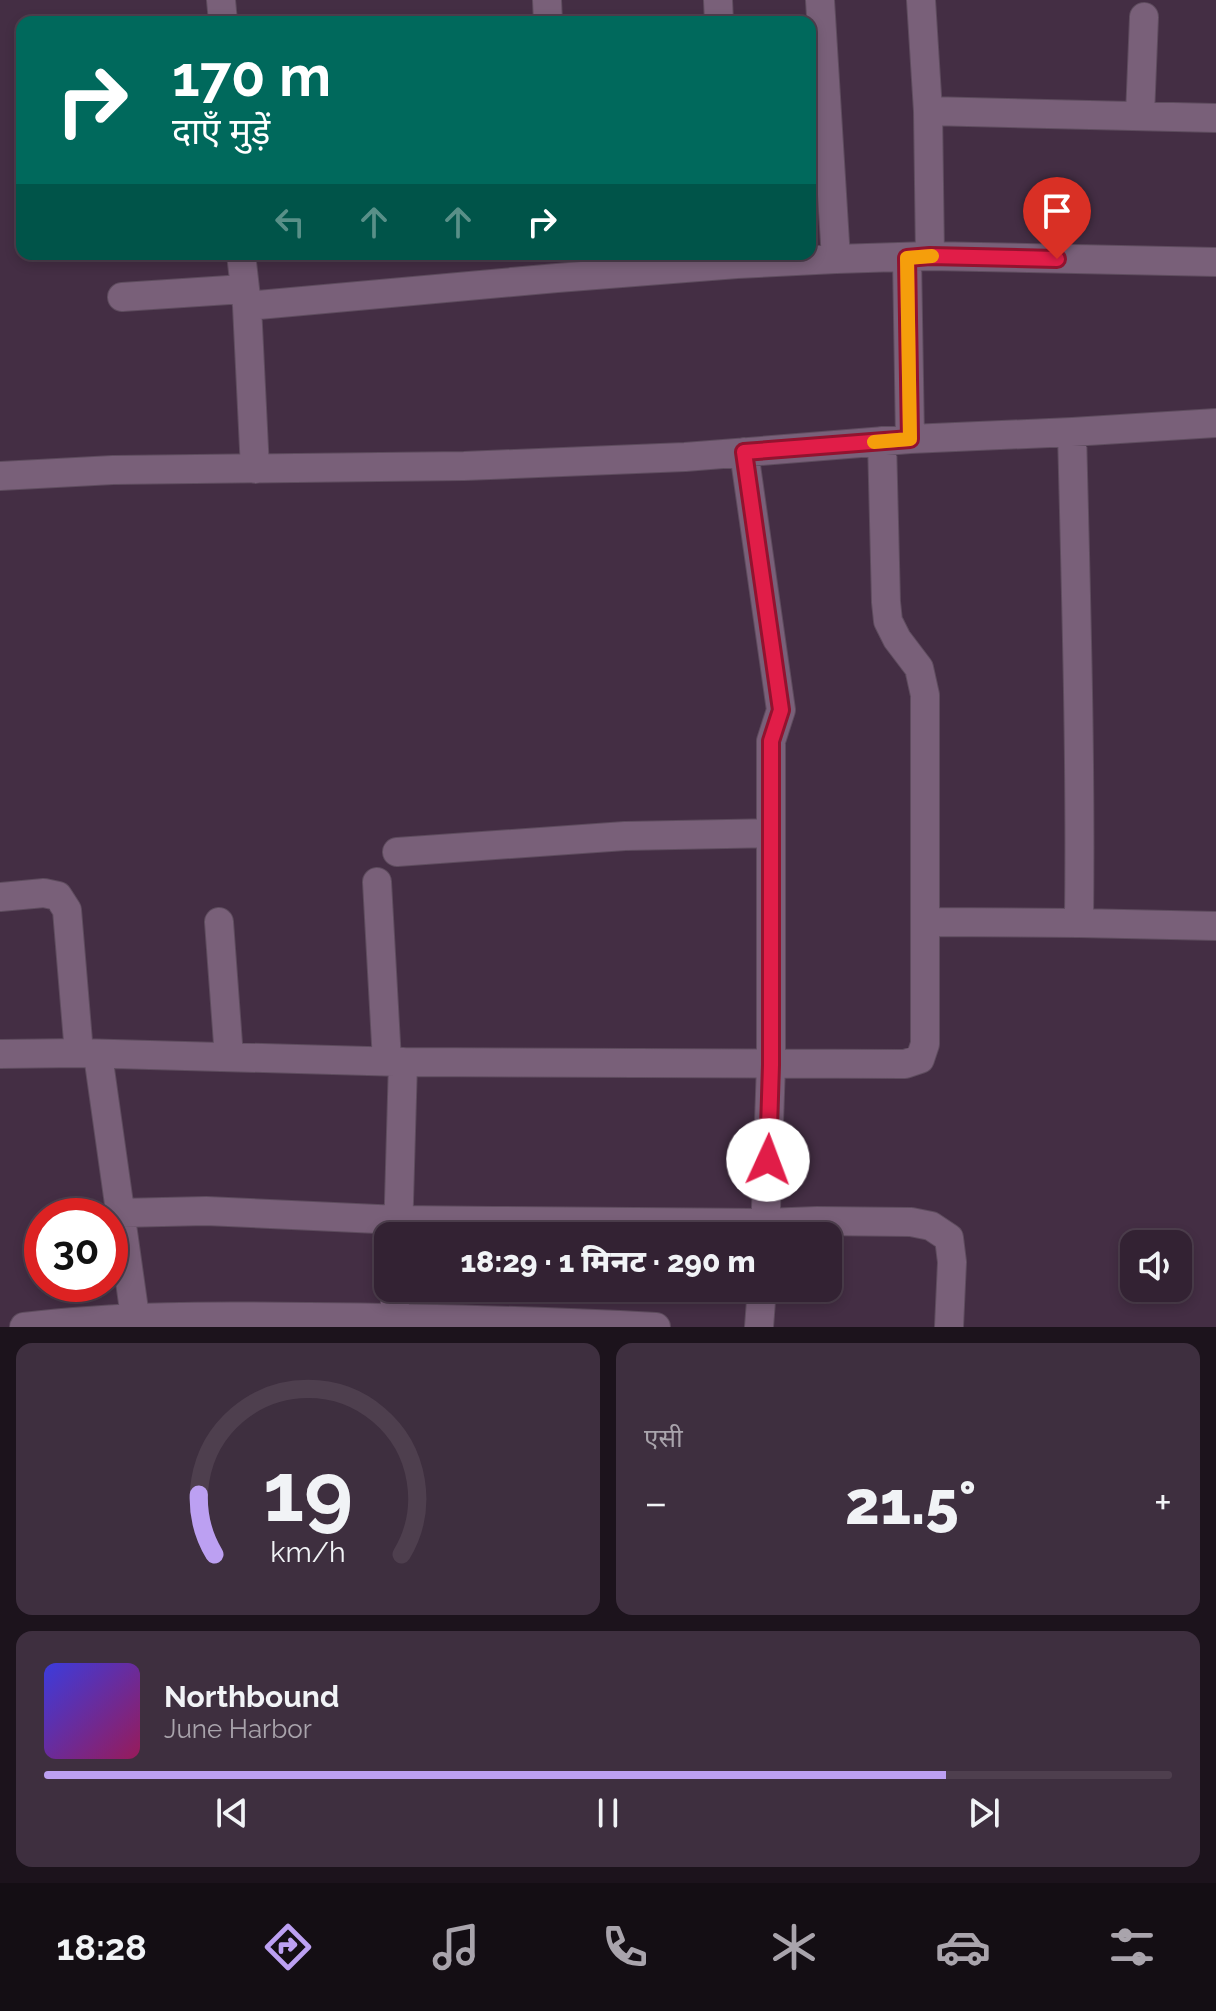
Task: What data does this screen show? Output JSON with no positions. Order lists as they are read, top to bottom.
{
  "page": {
    "turn": ["170 m", "दाएँ मुड़ें"],
    "limit": "30",
    "trip": "18:29 · 1 मिनट · 290 m",
    "tile": "एसी",
    "heat": ["−", "21.5°", "+"],
    "song": ["Northbound", "June Harbor"],
    "tabs": "18:28",
    "gauge": ["19", "km/h"]
  }
}
